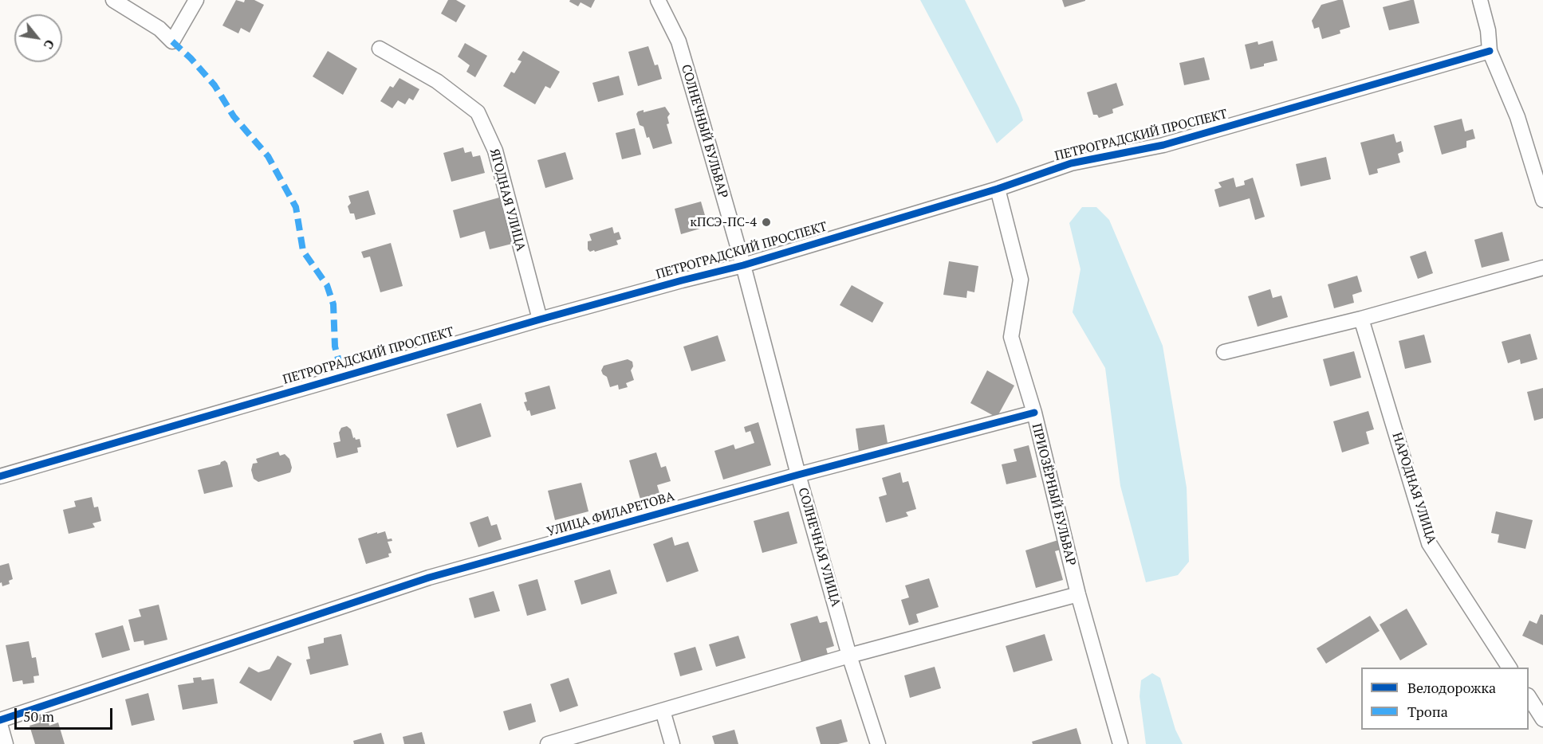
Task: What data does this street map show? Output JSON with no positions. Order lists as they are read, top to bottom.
{
  "streets": {
    "street": [
      "СОЛНЕЧНЫЙ БУЛЬВАР",
      "ПЕТРОГРАДСКИЙ ПРОСПЕКТ",
      "ЯГОДНАЯ УЛИЦА",
      "НАРОДНАЯ УЛИЦА",
      "ПРИОЗЁРНЫЙ БУЛЬВАР",
      "УЛИЦА ФИЛАРЕТОВА",
      "СОЛНЕЧНАЯ УЛИЦА"
    ]
  },
  "crossings": [
    ["СОЛНЕЧНЫЙ БУЛЬВАР", "ПЕТРОГРАДСКИЙ ПРОСПЕКТ"],
    ["СОЛНЕЧНЫЙ БУЛЬВАР", "СОЛНЕЧНАЯ УЛИЦА"],
    ["ПЕТРОГРАДСКИЙ ПРОСПЕКТ", "ЯГОДНАЯ УЛИЦА"],
    ["ПЕТРОГРАДСКИЙ ПРОСПЕКТ", "ПРИОЗЁРНЫЙ БУЛЬВАР"],
    ["ПЕТРОГРАДСКИЙ ПРОСПЕКТ", "СОЛНЕЧНАЯ УЛИЦА"],
    ["ПРИОЗЁРНЫЙ БУЛЬВАР", "УЛИЦА ФИЛАРЕТОВА"],
    ["УЛИЦА ФИЛАРЕТОВА", "СОЛНЕЧНАЯ УЛИЦА"]
  ],
  "places": ["кПСЭ-ПС-4"],
  "legend": ["Велодорожка", "Тропа"],
  "scale_bar": "50 m",
  "north": "bottom right"
}
